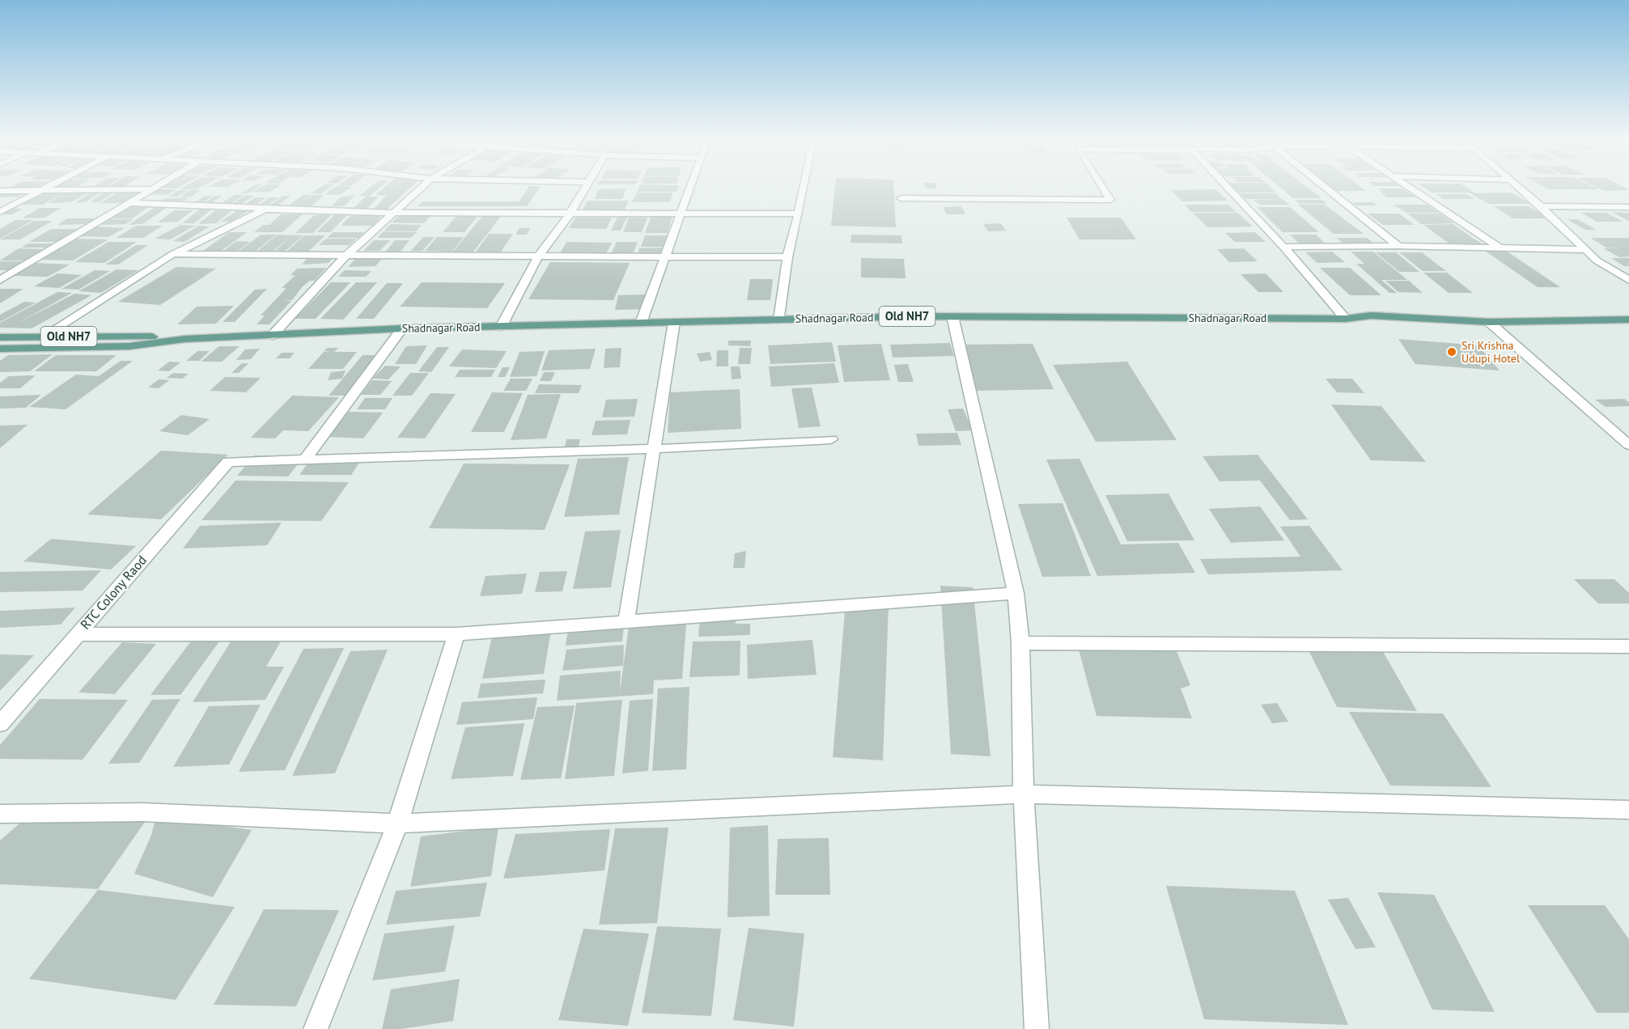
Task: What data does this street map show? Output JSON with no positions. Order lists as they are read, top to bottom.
{
  "streets": {
    "main road": ["Old NH7", "Shadnagar Road"],
    "street": ["RTC Colony Raod"]
  },
  "places": ["Sri Krishna Udupi Hotel"]
}
